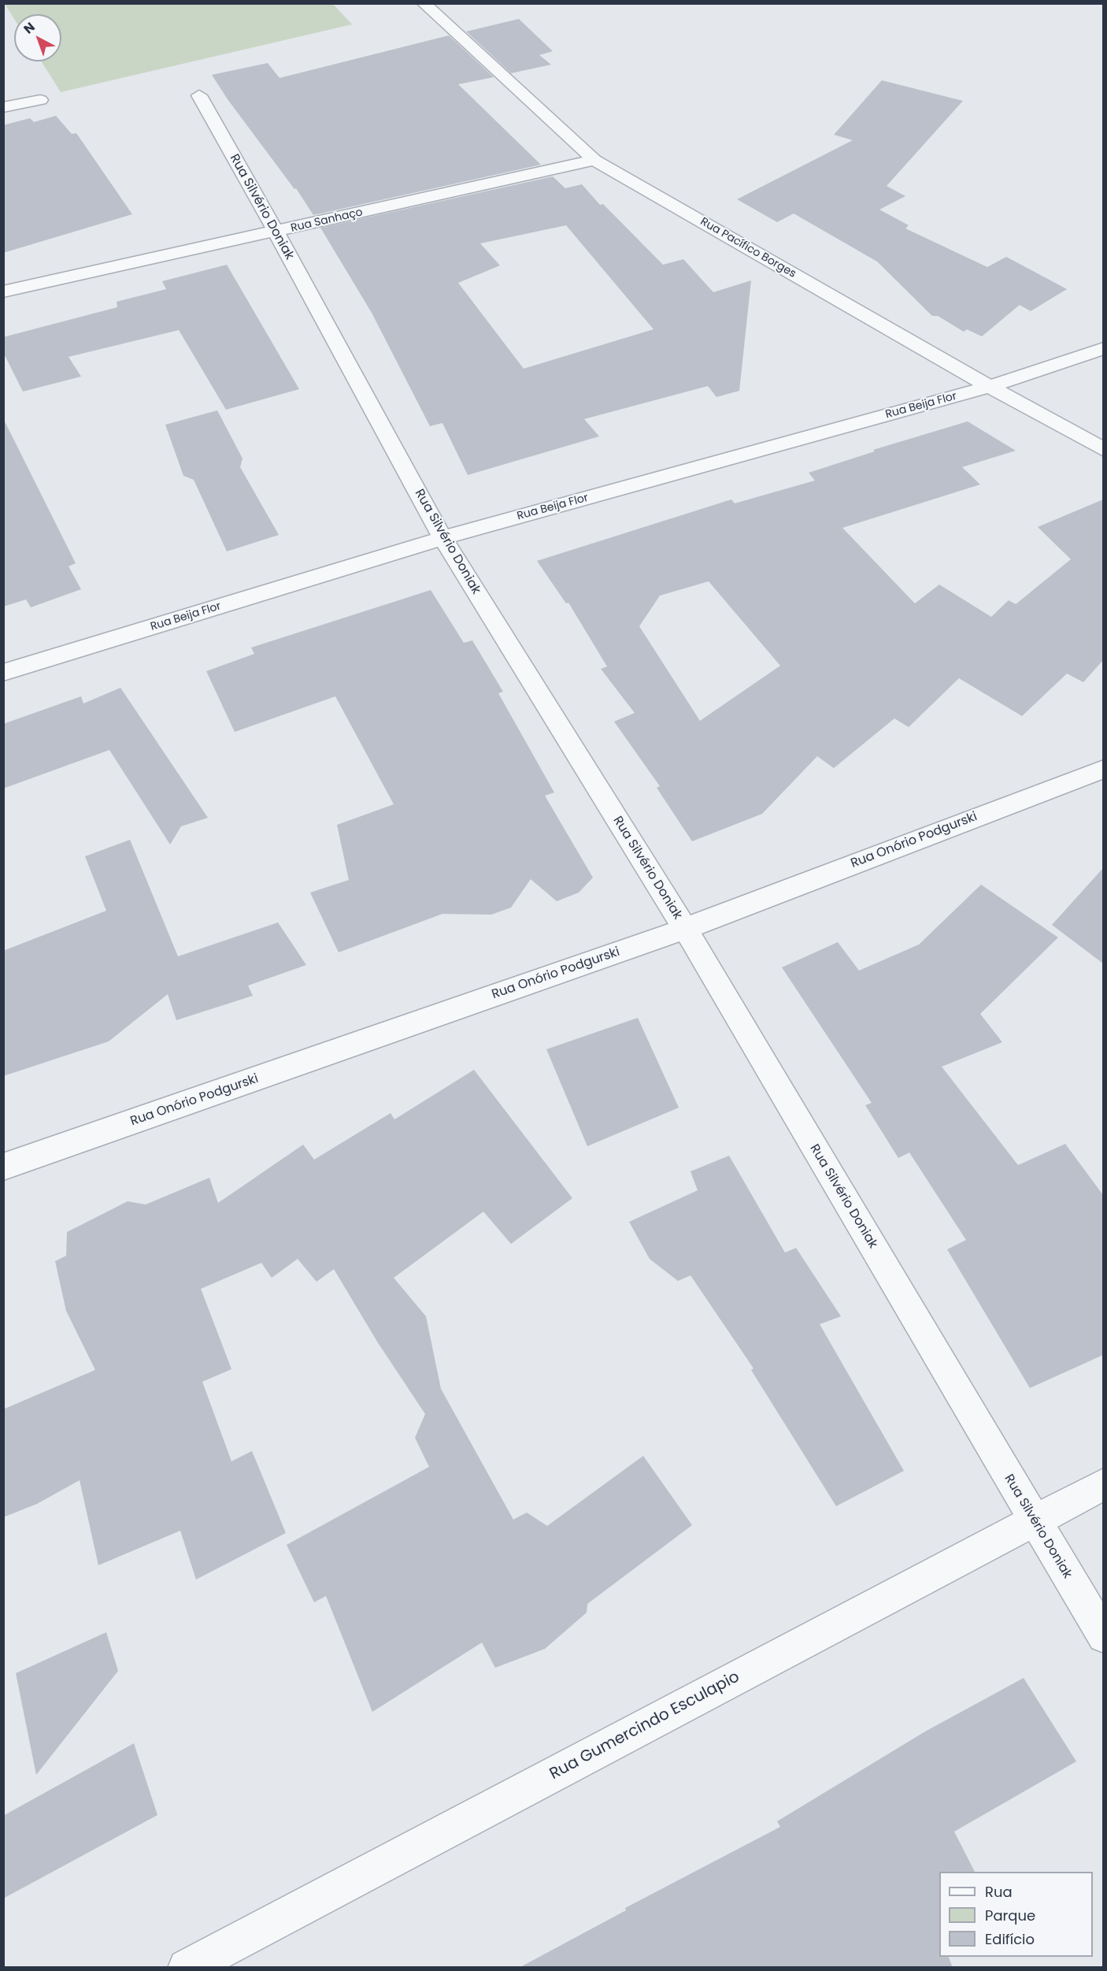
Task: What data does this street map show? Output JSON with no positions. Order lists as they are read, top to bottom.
{
  "streets": {
    "street": [
      "Rua Silvério Doniak",
      "Rua Sanhaço",
      "Rua Pacífico Borges",
      "Rua Beija Flor",
      "Rua Onório Podgurski",
      "Rua Gumercindo Esculapio"
    ]
  },
  "crossings": [
    ["Rua Silvério Doniak", "Rua Sanhaço"],
    ["Rua Silvério Doniak", "Rua Beija Flor"],
    ["Rua Silvério Doniak", "Rua Onório Podgurski"],
    ["Rua Silvério Doniak", "Rua Gumercindo Esculapio"],
    ["Rua Sanhaço", "Rua Pacífico Borges"],
    ["Rua Pacífico Borges", "Rua Beija Flor"]
  ],
  "legend": ["Rua", "Parque", "Edifício"],
  "north": "top left"
}
